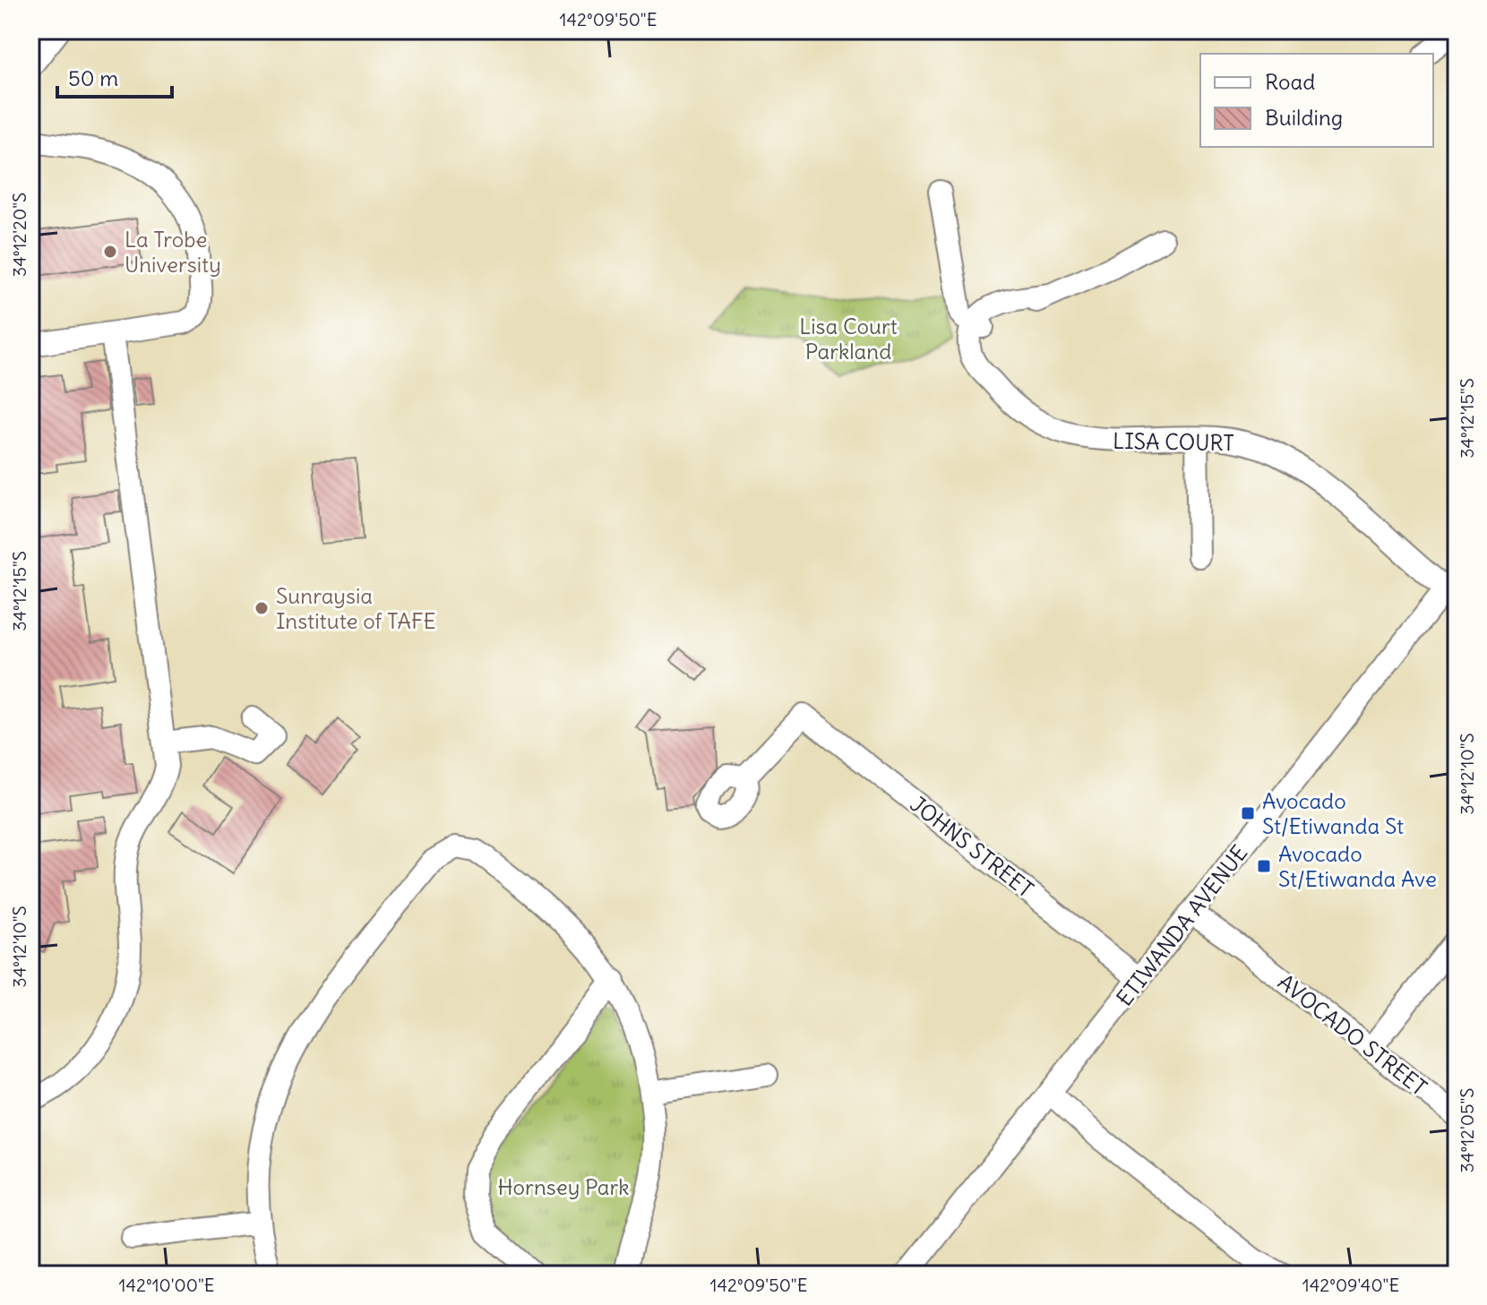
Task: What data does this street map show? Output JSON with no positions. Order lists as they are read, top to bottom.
{
  "streets": {
    "street": [
      "LISA COURT",
      "JOHNS STREET",
      "ETIWANDA AVENUE",
      "AVOCADO STREET"
    ]
  },
  "crossings": [
    ["LISA COURT", "ETIWANDA AVENUE"],
    ["JOHNS STREET", "ETIWANDA AVENUE"],
    ["ETIWANDA AVENUE", "AVOCADO STREET"]
  ],
  "parks": ["Lisa Court Parkland", "Hornsey Park"],
  "places": {
    "other": ["La Trobe University", "Sunraysia Institute of TAFE"],
    "transit": ["Avocado St/Etiwanda St", "Avocado St/Etiwanda Ave"]
  },
  "legend": ["Road", "Building"],
  "scale_bar": "50 m",
  "coordinates": [
    "142°09'50\"E",
    "34°12'20\"S",
    "34°12'15\"S",
    "34°12'10\"S",
    "34°12'05\"S",
    "142°10'00\"E",
    "142°09'40\"E"
  ]
}
